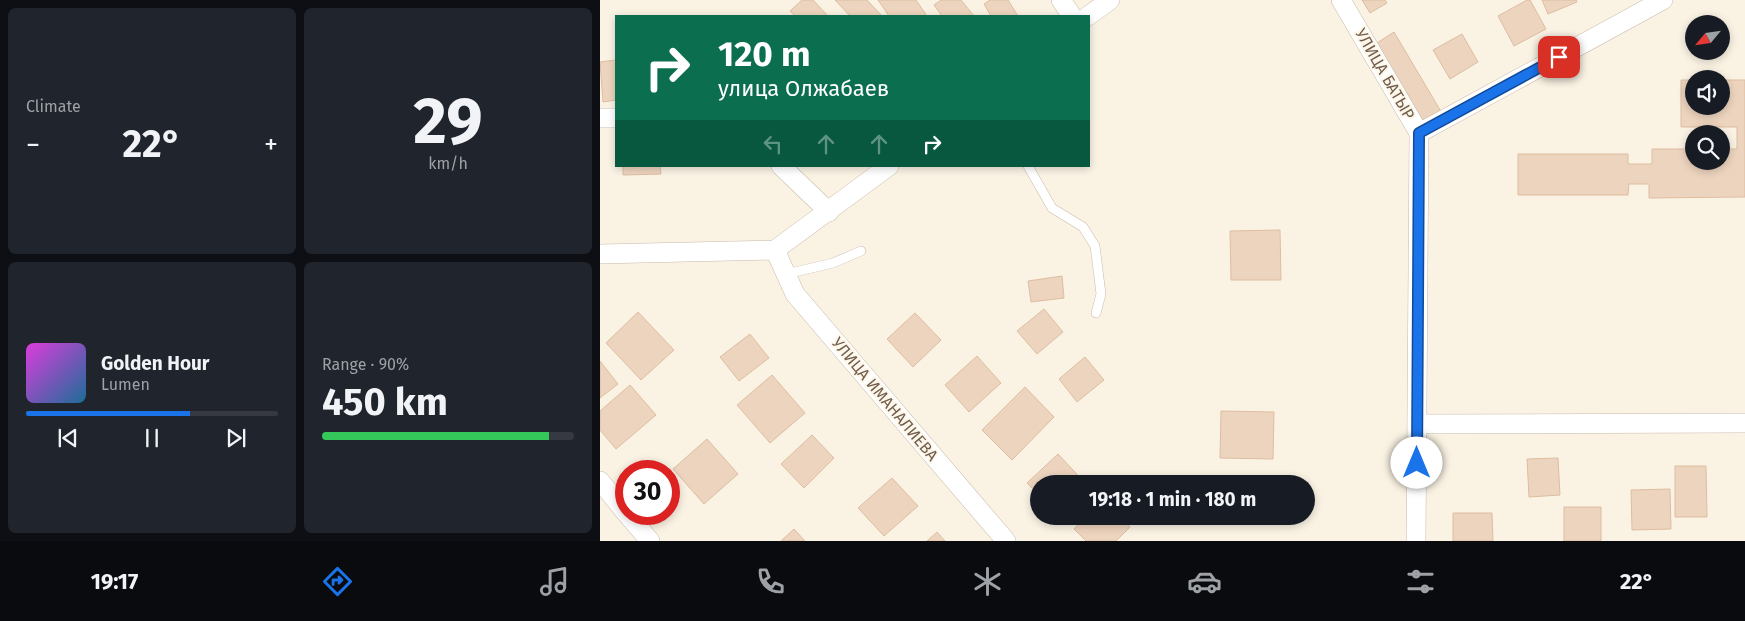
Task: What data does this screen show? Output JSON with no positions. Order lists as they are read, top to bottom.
{
  "streets": {
    "street": ["УЛИЦА БАТЫР", "УЛИЦА ИМАНАЛИЕВА"]
  },
  "north": "bottom left",
  "page": {
    "tile": [
      "Climate",
      ["29", "km/h"],
      ["Range · 90%", "450 km"]
    ],
    "turn": ["120 m", "улица Олжабаев"],
    "heat": ["−", "22°", "+"],
    "song": ["Golden Hour", "Lumen"],
    "limit": "30",
    "trip": "19:18 · 1 min · 180 m",
    "tabs": ["19:17", "22°"]
  }
}
